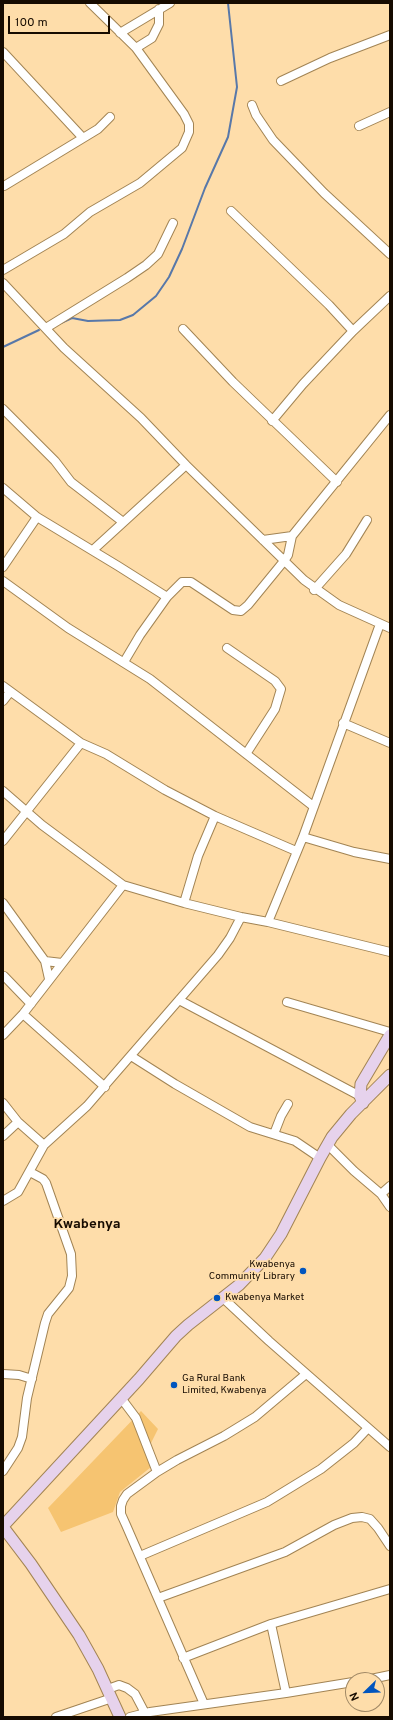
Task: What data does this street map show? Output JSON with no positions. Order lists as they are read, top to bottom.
{
  "districts": ["Kwabenya"],
  "places": ["Kwabenya Community Library", "Kwabenya Market", "Ga Rural Bank Limited, Kwabenya"],
  "scale_bar": "100 m",
  "north": "bottom left"
}
